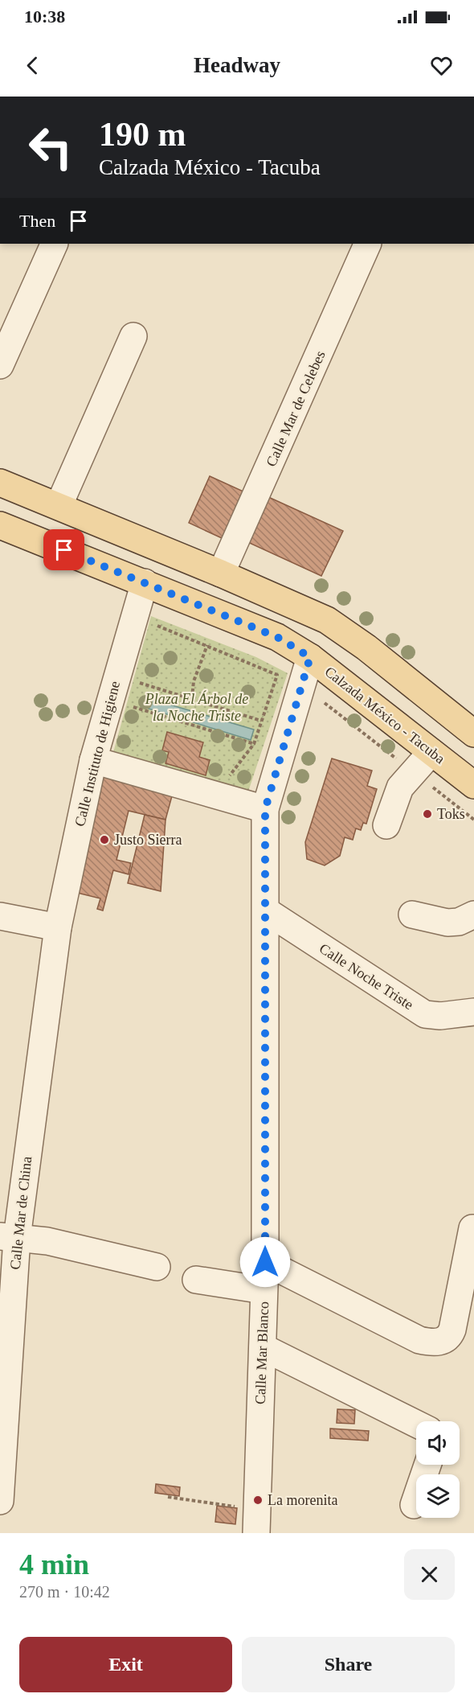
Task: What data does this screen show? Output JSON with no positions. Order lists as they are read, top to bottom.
{
  "streets": {
    "main road": ["Calzada México - Tacuba"],
    "street": [
      "Calle Mar de Celebes",
      "Calle Instituto de Higiene",
      "Calle Noche Triste",
      "Calle Mar de China",
      "Calle Mar Blanco"
    ]
  },
  "crossings": [
    ["Calzada México - Tacuba", "Calle Instituto de Higiene"],
    ["Calzada México - Tacuba", "Calle Mar Blanco"],
    ["Calle Instituto de Higiene", "Calle Mar de China"],
    ["Calle Noche Triste", "Calle Mar Blanco"]
  ],
  "parks": ["Plaza El Árbol de la Noche Triste"],
  "places": ["Toks", "Justo Sierra", "La morenita"],
  "page": {
    "status": "10:38",
    "header": "Headway",
    "turn": ["190 m", "Calzada México - Tacuba"],
    "then": "Then",
    "heading": ["4 min", "270 m · 10:42"],
    "buttons": ["Exit", "Share"]
  }
}
